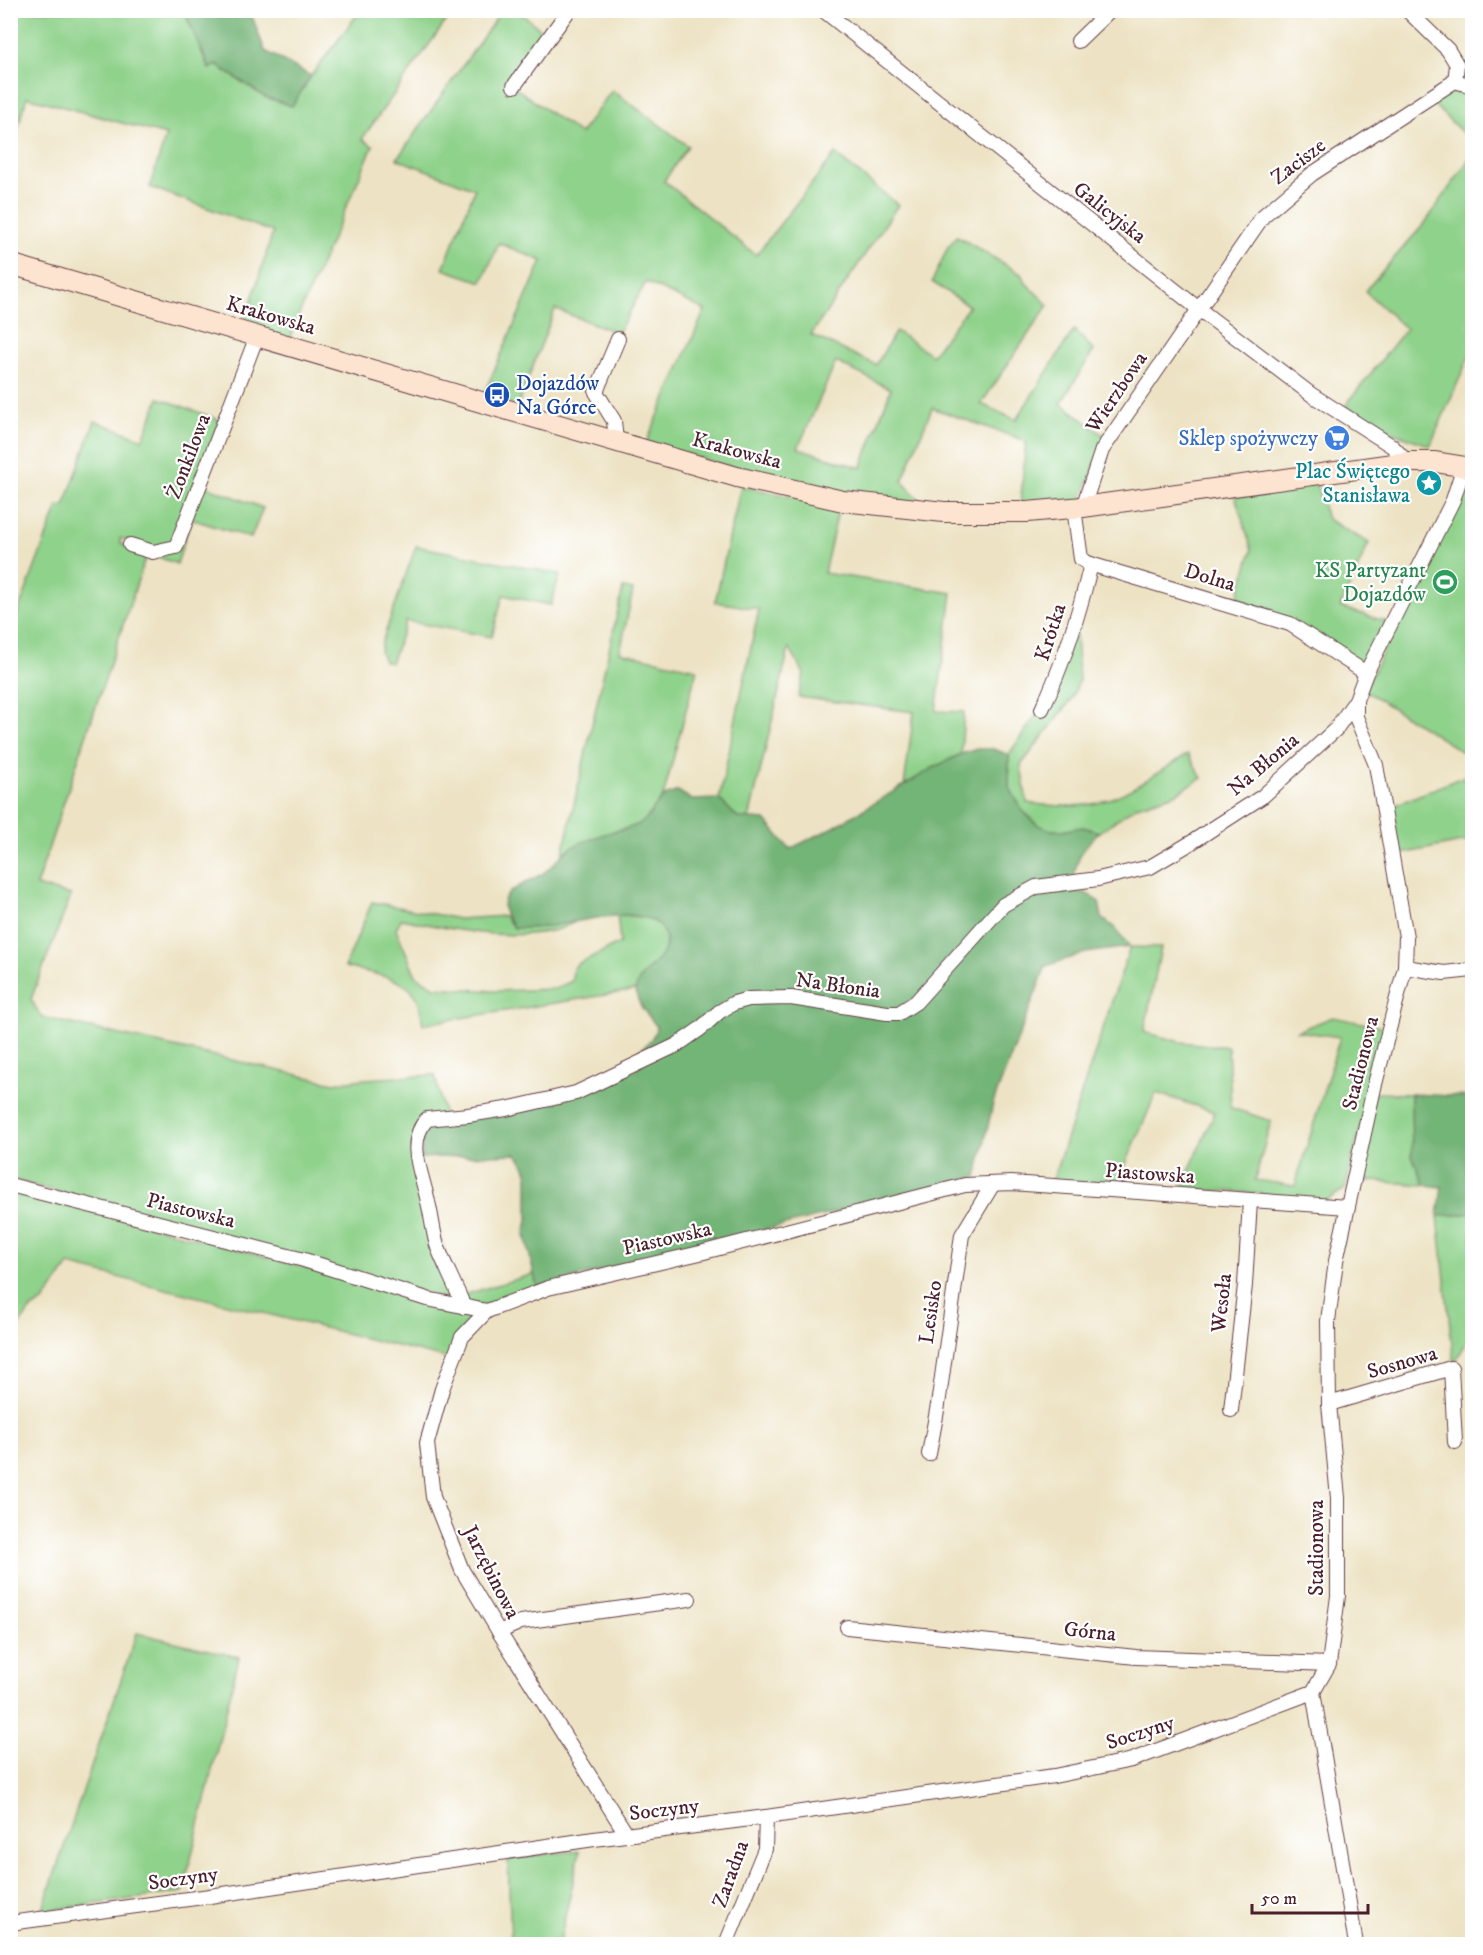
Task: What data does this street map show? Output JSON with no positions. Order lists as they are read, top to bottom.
{
  "streets": {
    "street": [
      "Zacisze",
      "Galicyjska",
      "Krakowska",
      "Wierzbowa",
      "Żonkilowa",
      "Dolna",
      "Krótka",
      "Na Błonia",
      "Stadionowa",
      "Piastowska",
      "Wesoła",
      "Lesisko",
      "Sosnowa",
      "Jarzębinowa",
      "Górna",
      "Soczyny",
      "Zaradna"
    ]
  },
  "crossings": [
    ["Zacisze", "Galicyjska"],
    ["Zacisze", "Wierzbowa"],
    ["Galicyjska", "Krakowska"],
    ["Galicyjska", "Wierzbowa"],
    ["Krakowska", "Wierzbowa"],
    ["Krakowska", "Żonkilowa"],
    ["Dolna", "Krótka"],
    ["Na Błonia", "Stadionowa"],
    ["Na Błonia", "Piastowska"],
    ["Stadionowa", "Piastowska"],
    ["Stadionowa", "Sosnowa"],
    ["Stadionowa", "Górna"],
    ["Stadionowa", "Soczyny"],
    ["Piastowska", "Wesoła"],
    ["Piastowska", "Lesisko"],
    ["Piastowska", "Jarzębinowa"],
    ["Jarzębinowa", "Soczyny"],
    ["Soczyny", "Zaradna"]
  ],
  "places": {
    "bus stop": ["Dojazdów Na Górce"],
    "supermarket": ["Sklep spożywczy"],
    "place": ["Plac Świętego Stanisława"],
    "sports": ["KS Partyzant Dojazdów"]
  },
  "scale_bar": "50 m"
}
